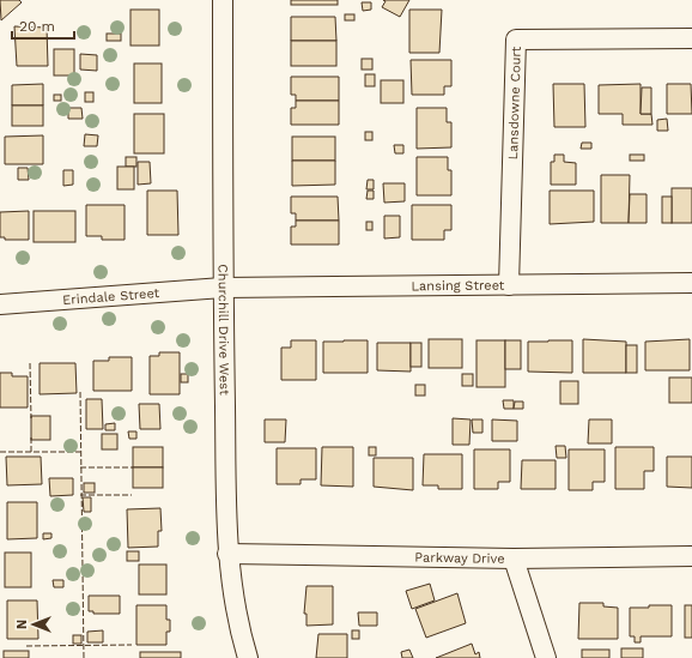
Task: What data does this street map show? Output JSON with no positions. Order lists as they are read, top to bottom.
{
  "streets": {
    "street": [
      "Lansdowne Court",
      "Lansing Street",
      "Erindale Street",
      "Churchill Drive West",
      "Parkway Drive"
    ]
  },
  "crossings": [
    ["Lansdowne Court", "Lansing Street"],
    ["Lansing Street", "Erindale Street"],
    ["Lansing Street", "Churchill Drive West"],
    ["Erindale Street", "Churchill Drive West"],
    ["Churchill Drive West", "Parkway Drive"]
  ],
  "scale_bar": "20 m",
  "north": "left"
}
